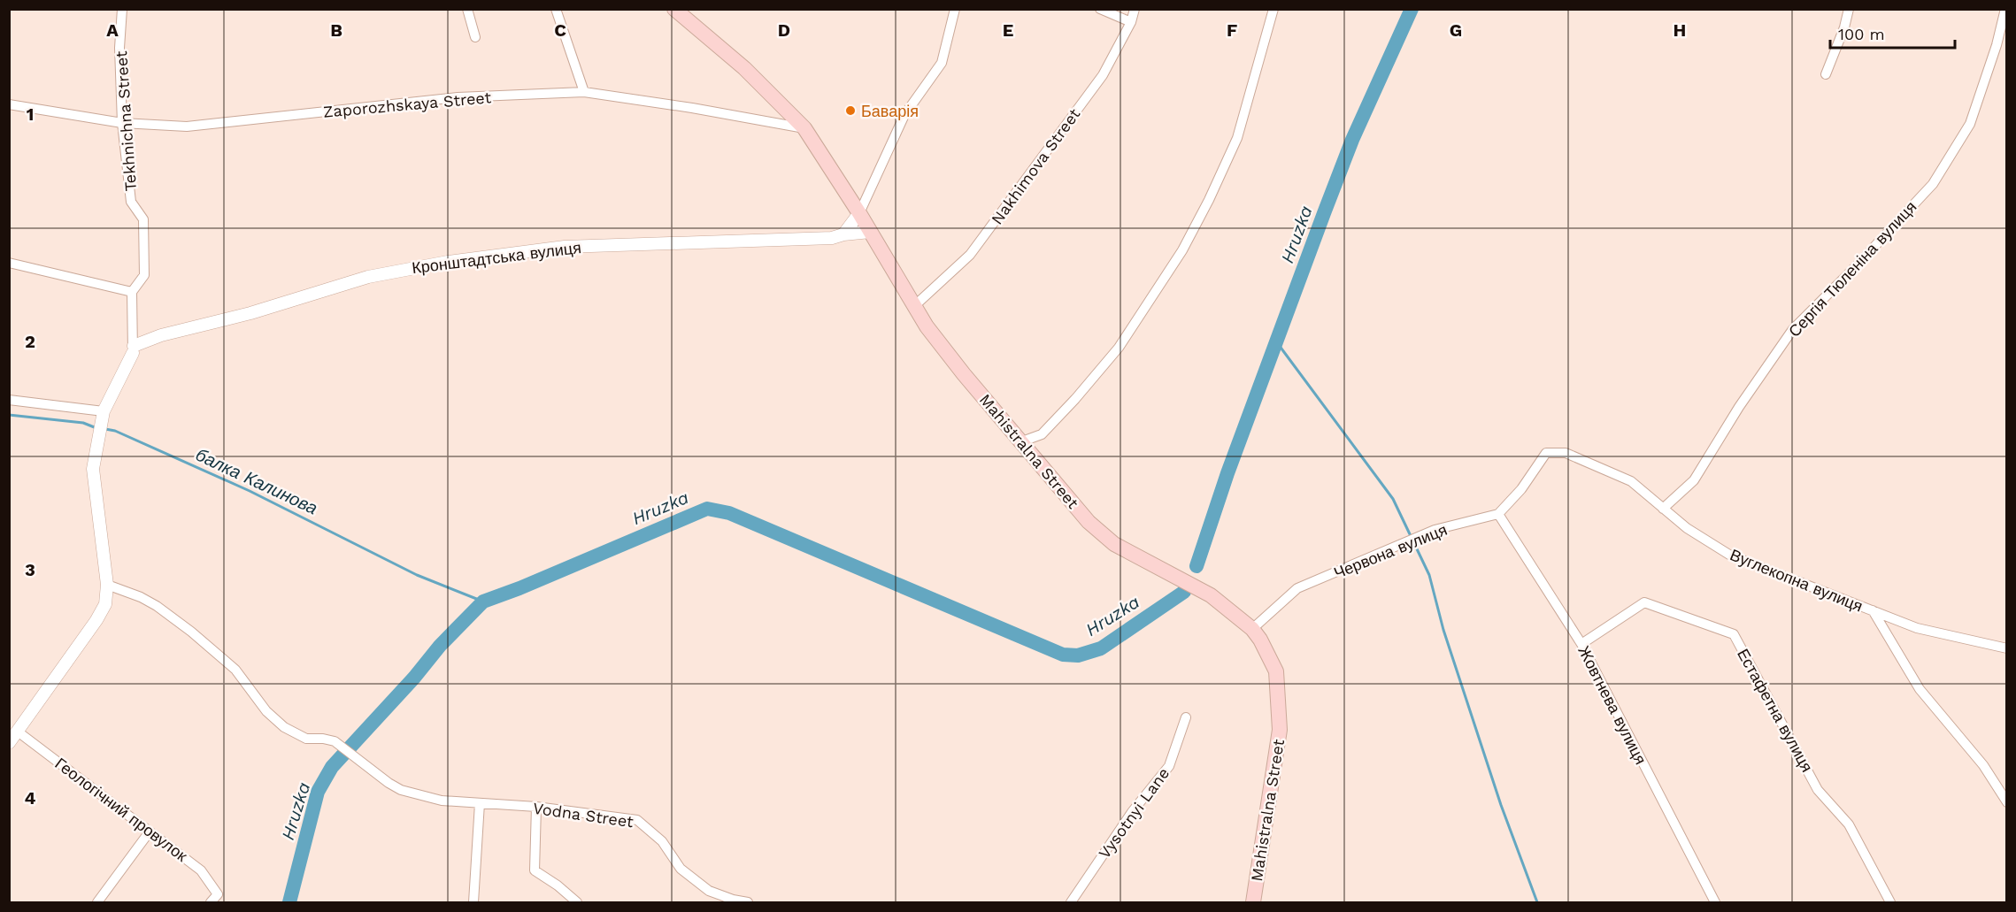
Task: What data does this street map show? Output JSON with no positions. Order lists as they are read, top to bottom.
{
  "streets": {
    "main road": ["Mahistralna Street"],
    "street": [
      "Zaporozhskaya Street",
      "Tekhnichna Street",
      "Nakhimova Street",
      "Кронштадтська вулиця",
      "Сергія Тюленіна вулиця",
      "Червона вулиця",
      "Вуглекопна вулиця",
      "Жовтнева вулиця",
      "Естафетна вулиця",
      "Геологічний провулок",
      "Vysotnyi Lane",
      "Vodna Street"
    ]
  },
  "crossings": [
    ["Zaporozhskaya Street", "Tekhnichna Street"],
    ["Zaporozhskaya Street", "Mahistralna Street"],
    ["Nakhimova Street", "Mahistralna Street"],
    ["Кронштадтська вулиця", "Mahistralna Street"],
    ["Сергія Тюленіна вулиця", "Вуглекопна вулиця"],
    ["Mahistralna Street", "Червона вулиця"],
    ["Червона вулиця", "Вуглекопна вулиця"],
    ["Червона вулиця", "Жовтнева вулиця"],
    ["Вуглекопна вулиця", "Жовтнева вулиця"],
    ["Жовтнева вулиця", "Естафетна вулиця"]
  ],
  "water": ["Hruzka", "балка Калинова"],
  "places": ["Баварія"],
  "scale_bar": "100 m",
  "grid": {
    "columns": [
      "A",
      "B",
      "C",
      "D",
      "E",
      "F",
      "G",
      "H"
    ],
    "rows": [
      "1",
      "2",
      "3",
      "4"
    ]
  }
}
